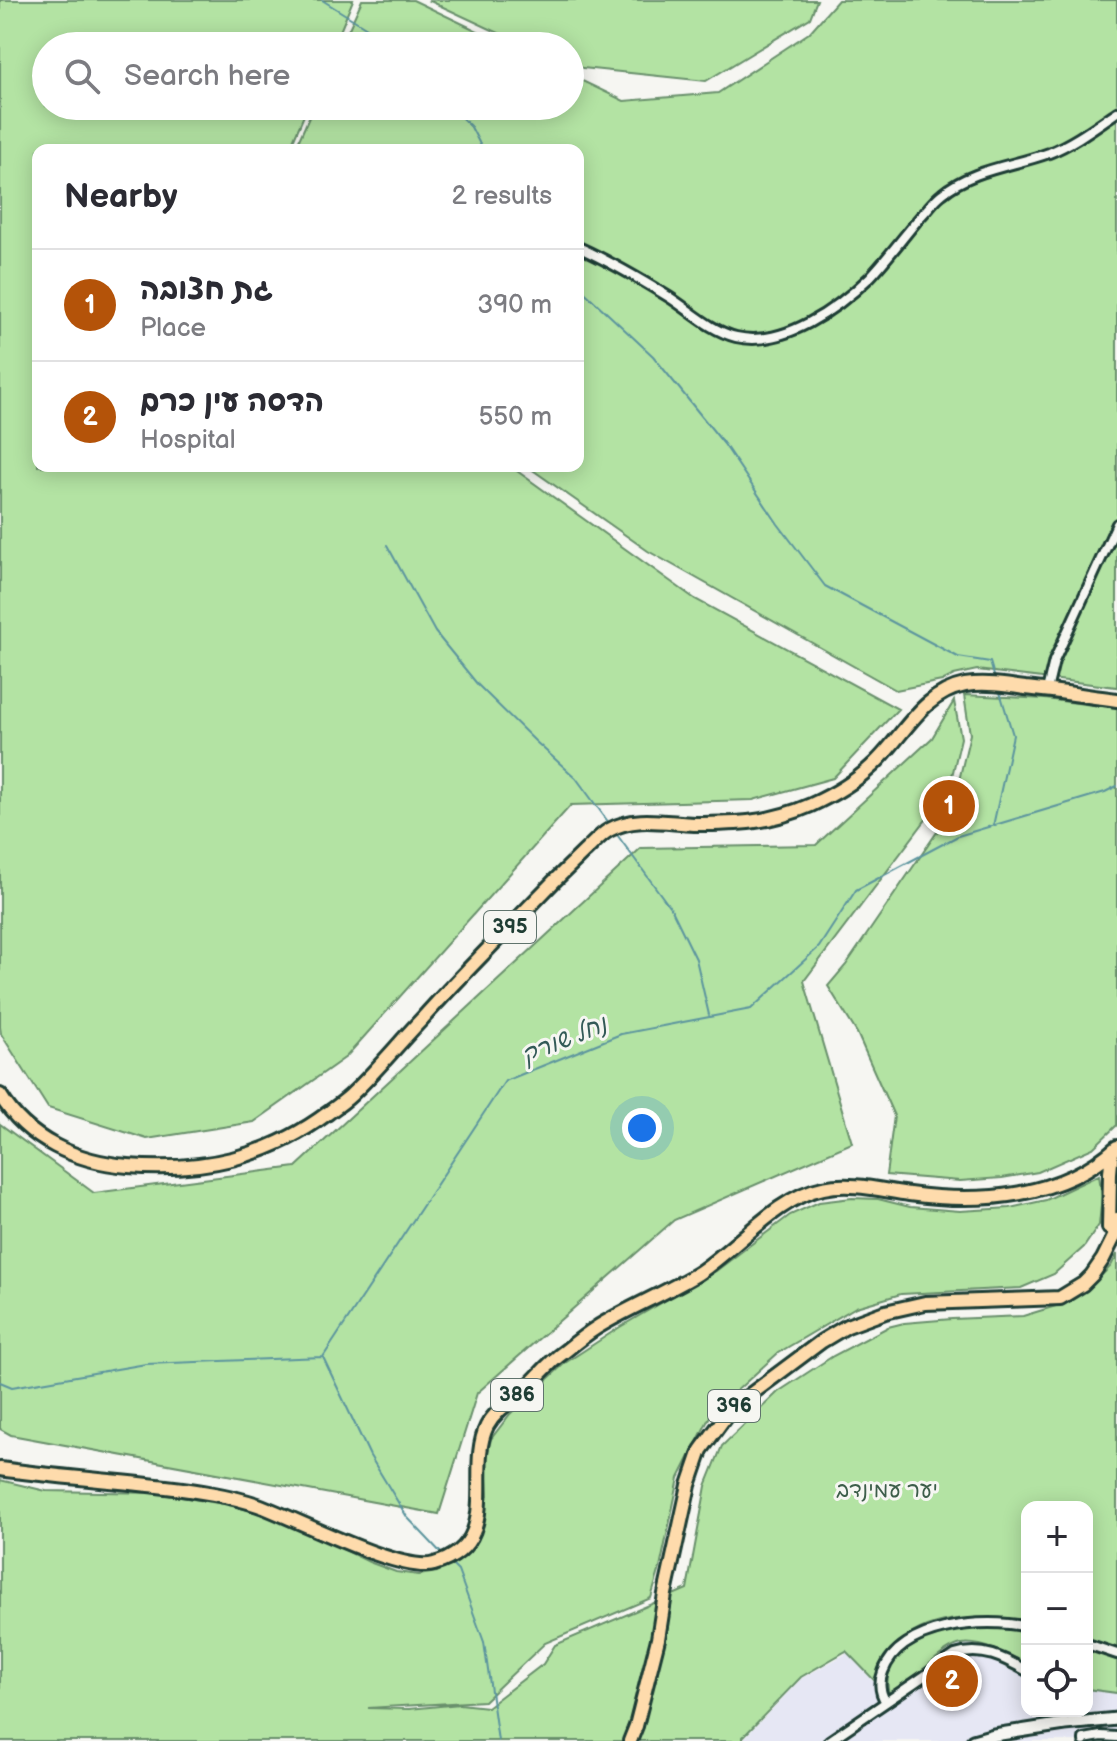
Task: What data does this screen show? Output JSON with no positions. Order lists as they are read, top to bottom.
{
  "streets": {
    "main road": ["395", "386", "396"]
  },
  "water": ["נחל שורק"],
  "parks": ["יער עמינדב"],
  "page": {
    "search": "Search here",
    "heading": ["Nearby", "2 results"],
    "list": [
      {
        "mark": "1",
        "name": "גת חצובה",
        "note": "Place",
        "value": "390 m"
      },
      {
        "mark": "2",
        "name": "הדסה עין כרם",
        "note": "Hospital",
        "value": "550 m"
      }
    ],
    "pins": ["1", "2"],
    "map_buttons": ["+", "−"]
  }
}
